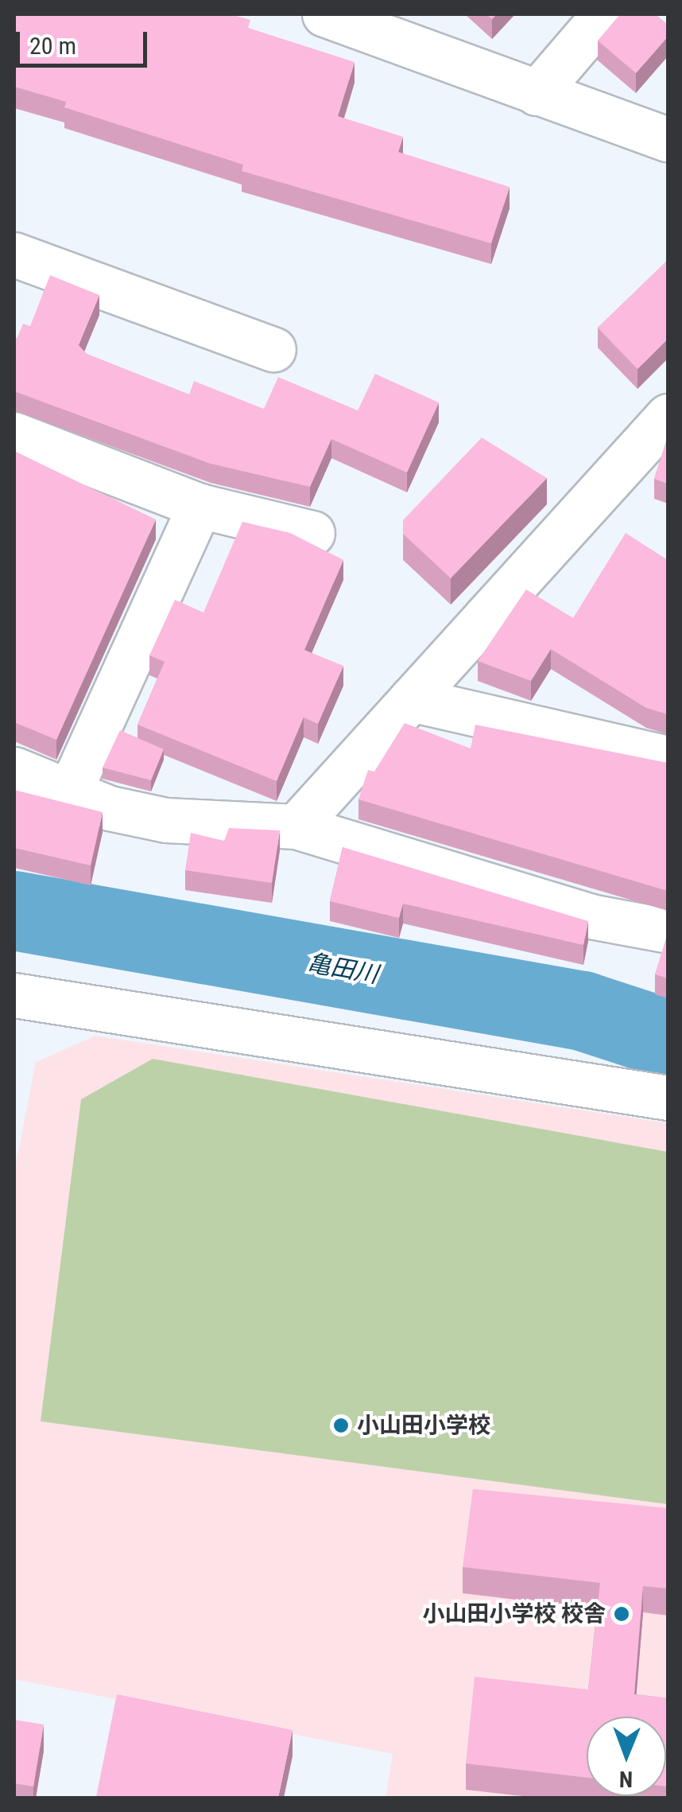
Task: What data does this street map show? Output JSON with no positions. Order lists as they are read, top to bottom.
{
  "water": ["亀田川"],
  "places": ["小山田小学校", "小山田小学校 校舎"],
  "scale_bar": "20 m",
  "north": "bottom"
}
